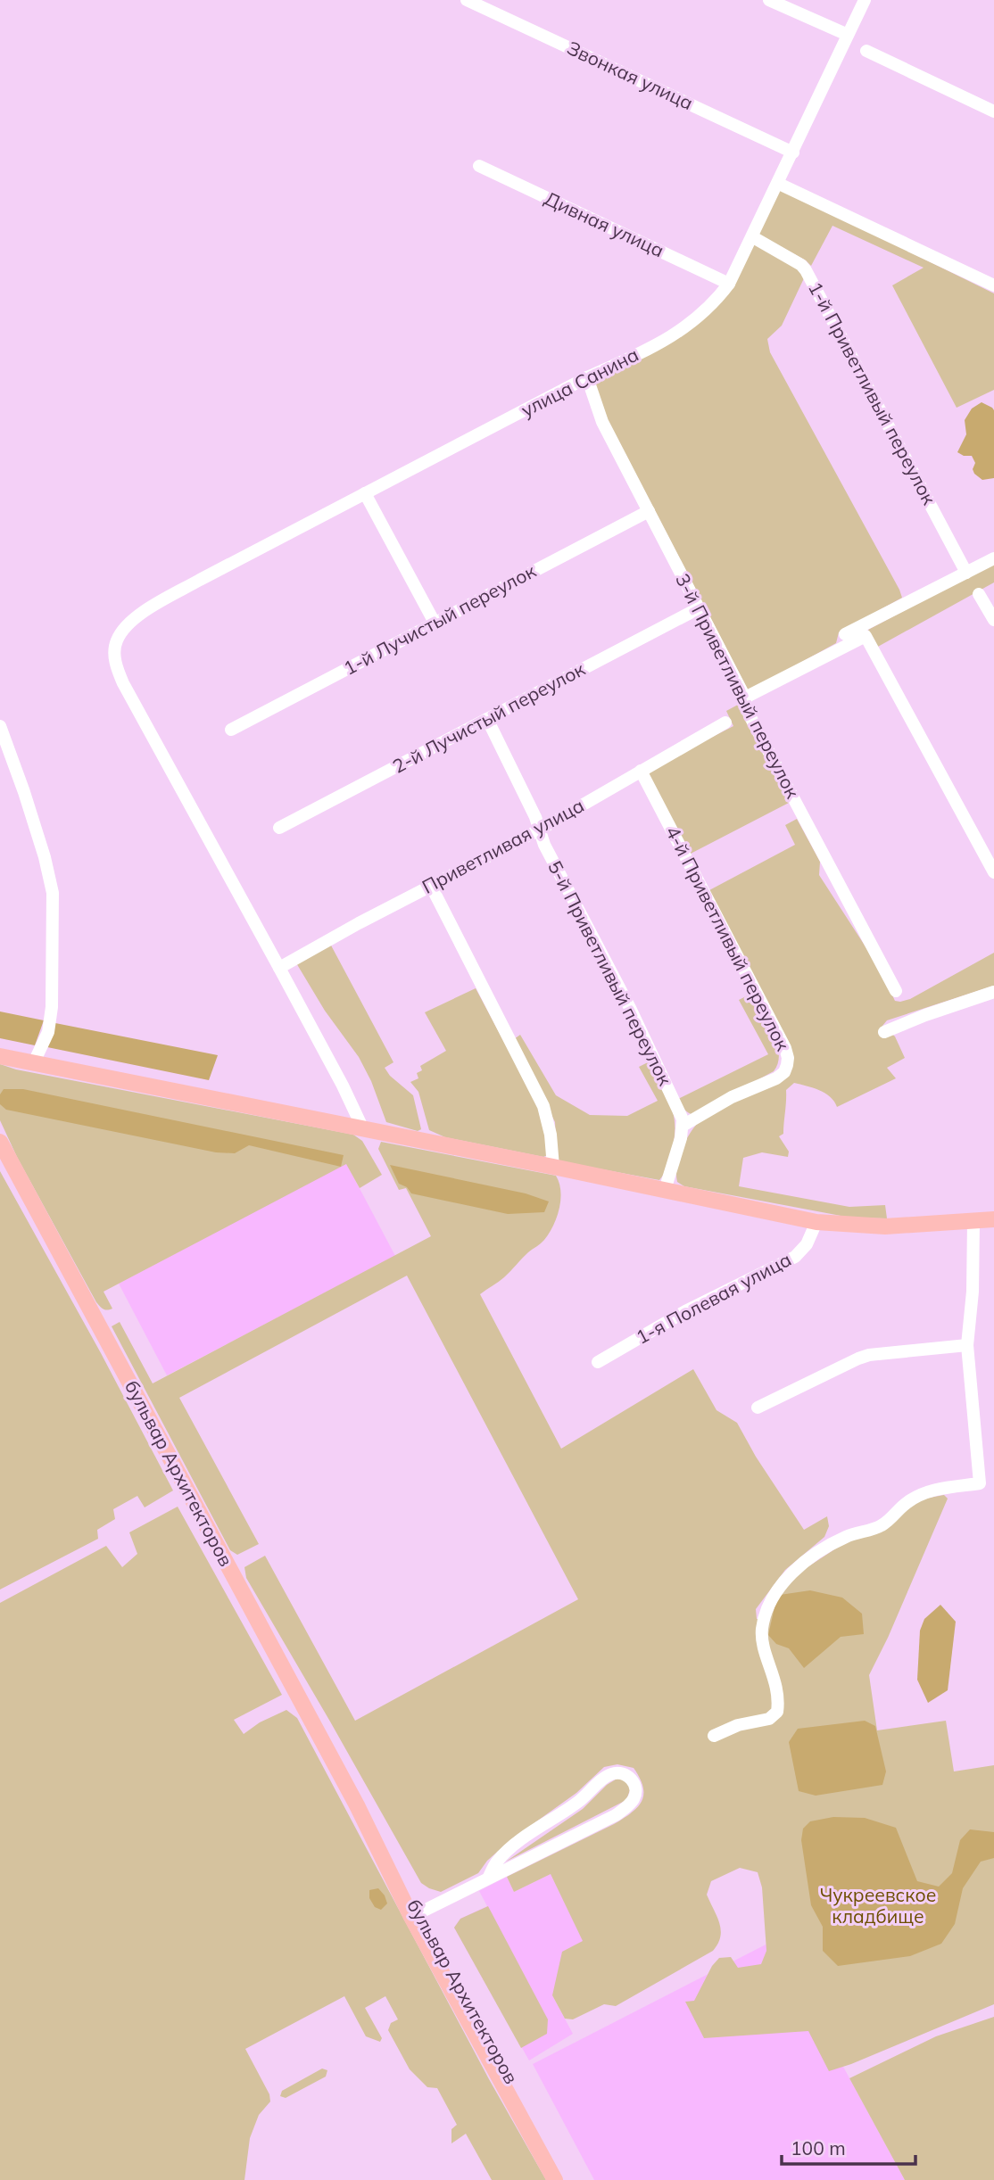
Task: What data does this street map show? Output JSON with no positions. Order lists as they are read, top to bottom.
{
  "streets": {
    "main road": ["бульвар Архитекторов"],
    "street": [
      "Звонкая улица",
      "Дивная улица",
      "улица Санина",
      "1-й Приветливый переулок",
      "1-й Лучистый переулок",
      "3-й Приветливый переулок",
      "2-й Лучистый переулок",
      "Приветливая улица",
      "4-й Приветливый переулок",
      "5-й Приветливый переулок",
      "1-я Полевая улица"
    ]
  },
  "crossings": [
    ["Звонкая улица", "улица Санина"],
    ["Дивная улица", "улица Санина"],
    ["улица Санина", "1-й Приветливый переулок"],
    ["улица Санина", "3-й Приветливый переулок"],
    ["улица Санина", "Приветливая улица"],
    ["1-й Лучистый переулок", "3-й Приветливый переулок"],
    ["3-й Приветливый переулок", "2-й Лучистый переулок"],
    ["2-й Лучистый переулок", "5-й Приветливый переулок"],
    ["Приветливая улица", "4-й Приветливый переулок"],
    ["Приветливая улица", "5-й Приветливый переулок"],
    ["4-й Приветливый переулок", "5-й Приветливый переулок"]
  ],
  "parks": ["Чукреевское кладбище"],
  "scale_bar": "100 m"
}
